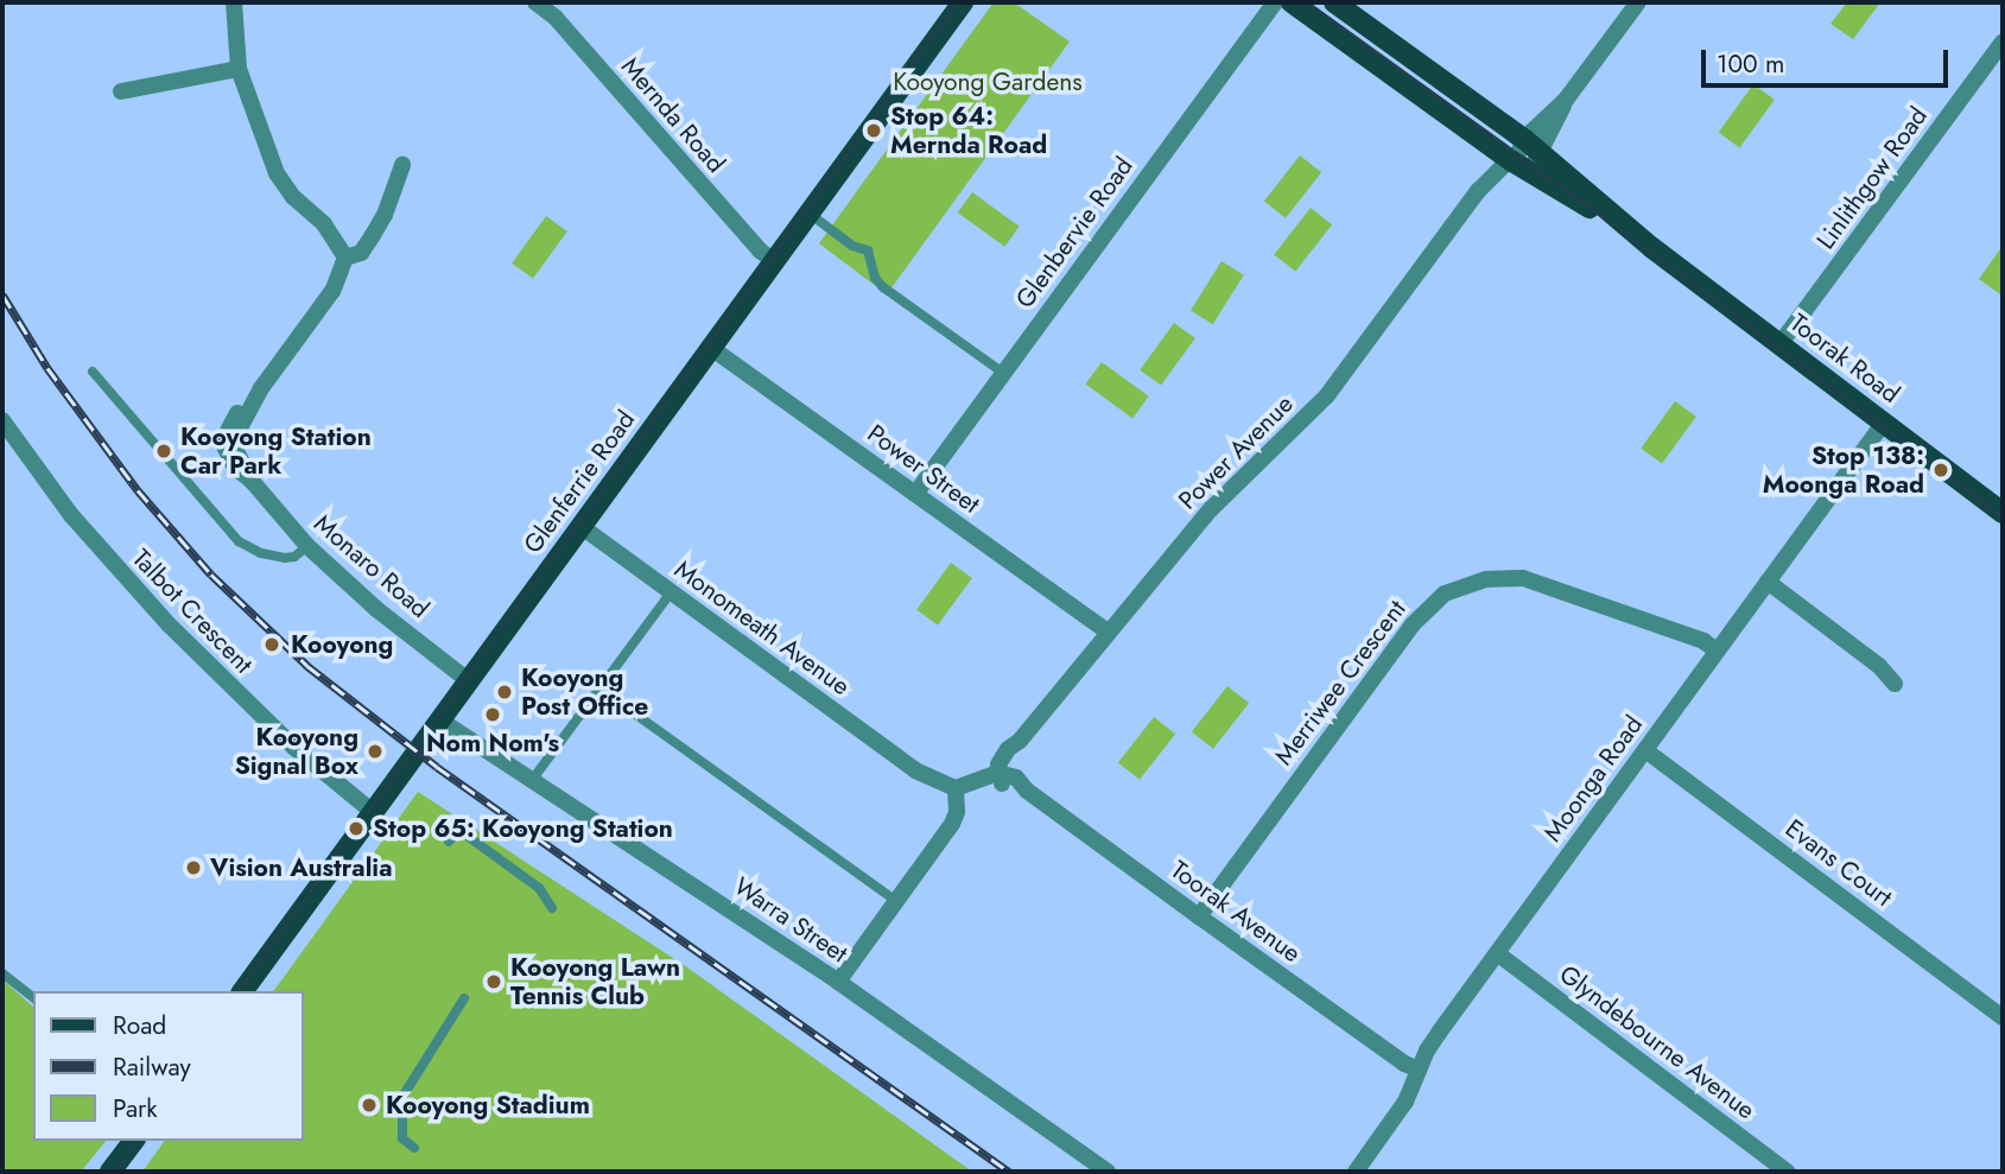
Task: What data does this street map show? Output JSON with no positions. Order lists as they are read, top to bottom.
{
  "streets": {
    "main road": ["Toorak Road", "Glenferrie Road"],
    "street": [
      "Mernda Road",
      "Linlithgow Road",
      "Glenbervie Road",
      "Power Avenue",
      "Power Street",
      "Monaro Road",
      "Talbot Crescent",
      "Monomeath Avenue",
      "Merriwee Crescent",
      "Moonga Road",
      "Evans Court",
      "Toorak Avenue",
      "Warra Street",
      "Glyndebourne Avenue"
    ]
  },
  "crossings": [
    ["Mernda Road", "Glenferrie Road"],
    ["Linlithgow Road", "Toorak Road"],
    ["Glenbervie Road", "Power Street"],
    ["Toorak Road", "Power Avenue"],
    ["Toorak Road", "Moonga Road"],
    ["Power Avenue", "Power Street"],
    ["Power Avenue", "Toorak Avenue"],
    ["Power Street", "Glenferrie Road"],
    ["Glenferrie Road", "Monaro Road"],
    ["Glenferrie Road", "Talbot Crescent"],
    ["Glenferrie Road", "Monomeath Avenue"],
    ["Glenferrie Road", "Warra Street"],
    ["Merriwee Crescent", "Moonga Road"],
    ["Merriwee Crescent", "Toorak Avenue"],
    ["Moonga Road", "Evans Court"],
    ["Moonga Road", "Toorak Avenue"],
    ["Moonga Road", "Glyndebourne Avenue"]
  ],
  "parks": ["Kooyong Gardens"],
  "places": [
    "Stop 64: Mernda Road",
    "Kooyong Station Car Park",
    "Stop 138: Moonga Road",
    "Kooyong",
    "Kooyong Post Office",
    "Nom Nom's",
    "Kooyong Signal Box",
    "Stop 65: Kooyong Station",
    "Vision Australia",
    "Kooyong Lawn Tennis Club",
    "Kooyong Stadium"
  ],
  "legend": ["Road", "Railway", "Park"],
  "scale_bar": "100 m"
}
